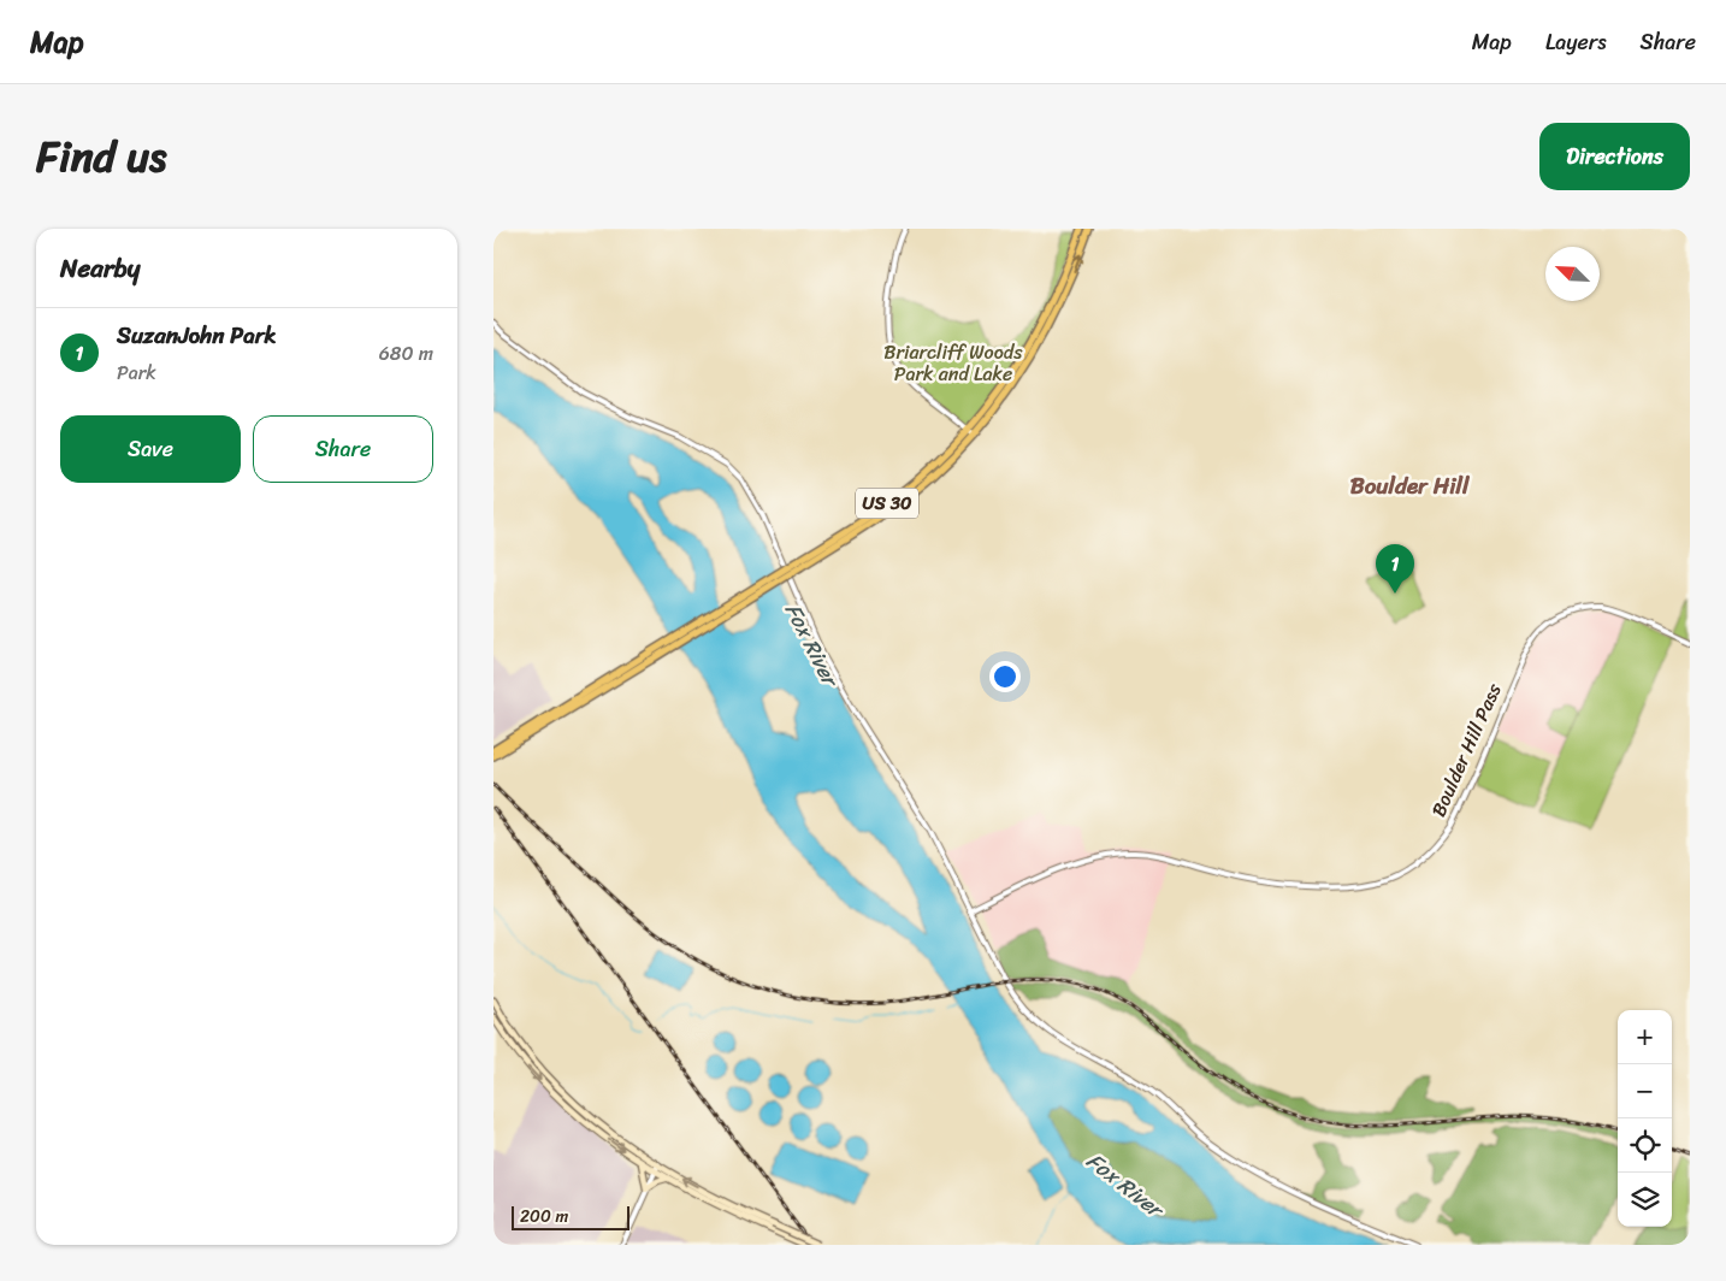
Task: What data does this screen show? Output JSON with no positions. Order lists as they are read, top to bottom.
{
  "streets": {
    "main road": ["US 30"],
    "street": ["Boulder Hill Pass"]
  },
  "districts": ["Boulder Hill"],
  "water": ["Fox River"],
  "parks": ["Briarcliff Woods Park and Lake"],
  "scale_bar": "200 m",
  "north": "top left",
  "page": {
    "header": "Map",
    "nav": ["Map", "Layers", "Share"],
    "title": "Find us",
    "buttons": [
      "Directions",
      ["Save", "Share"]
    ],
    "heading": "Nearby",
    "list": [
      {
        "mark": "1",
        "name": "SuzanJohn Park",
        "note": "Park",
        "value": "680 m"
      }
    ],
    "pins": "1",
    "map_buttons": ["+", "−"],
    "scale": "200 m"
  }
}
